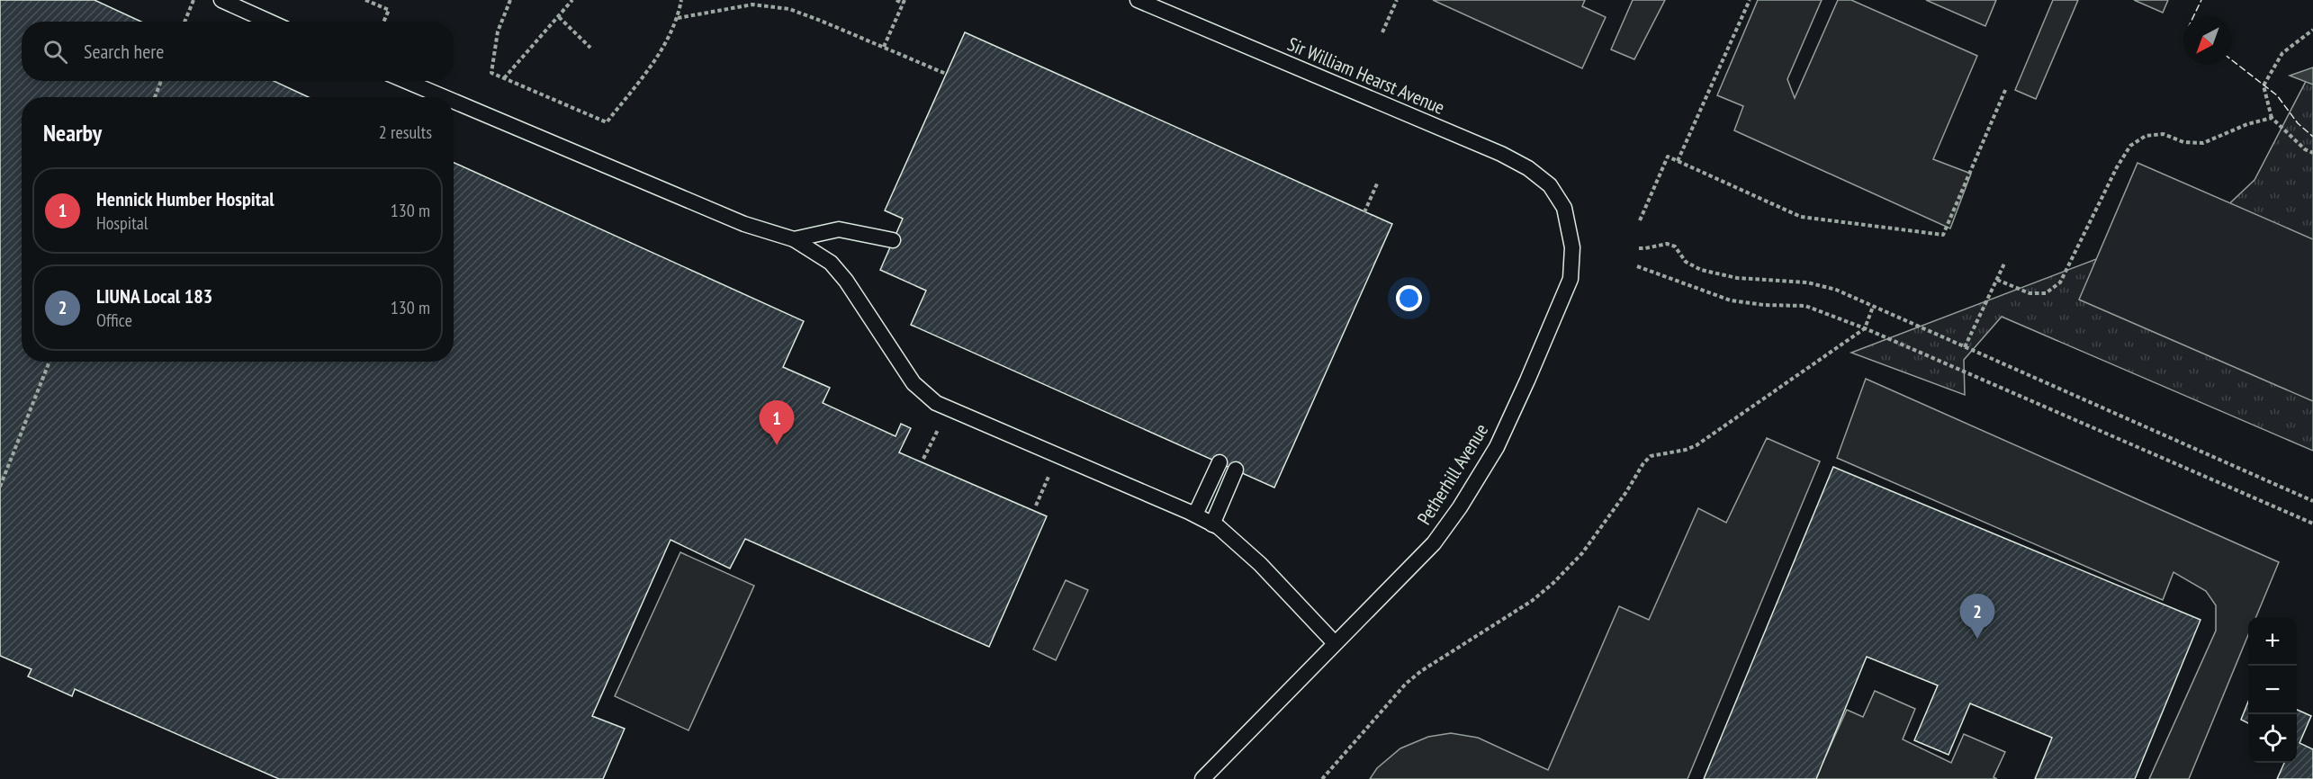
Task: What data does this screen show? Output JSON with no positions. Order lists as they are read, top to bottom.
{
  "streets": {
    "lane": ["Sir William Hearst Avenue", "Petherhill Avenue"]
  },
  "crossings": [
    ["Sir William Hearst Avenue", "Petherhill Avenue"]
  ],
  "north": "bottom left",
  "page": {
    "search": "Search here",
    "heading": ["Nearby", "2 results"],
    "list": [
      {
        "mark": "1",
        "name": "Hennick Humber Hospital",
        "note": "Hospital",
        "value": "130 m"
      },
      {
        "mark": "2",
        "name": "LIUNA Local 183",
        "note": "Office",
        "value": "130 m"
      }
    ],
    "pins": ["1", "2"],
    "map_buttons": ["+", "−"]
  }
}
